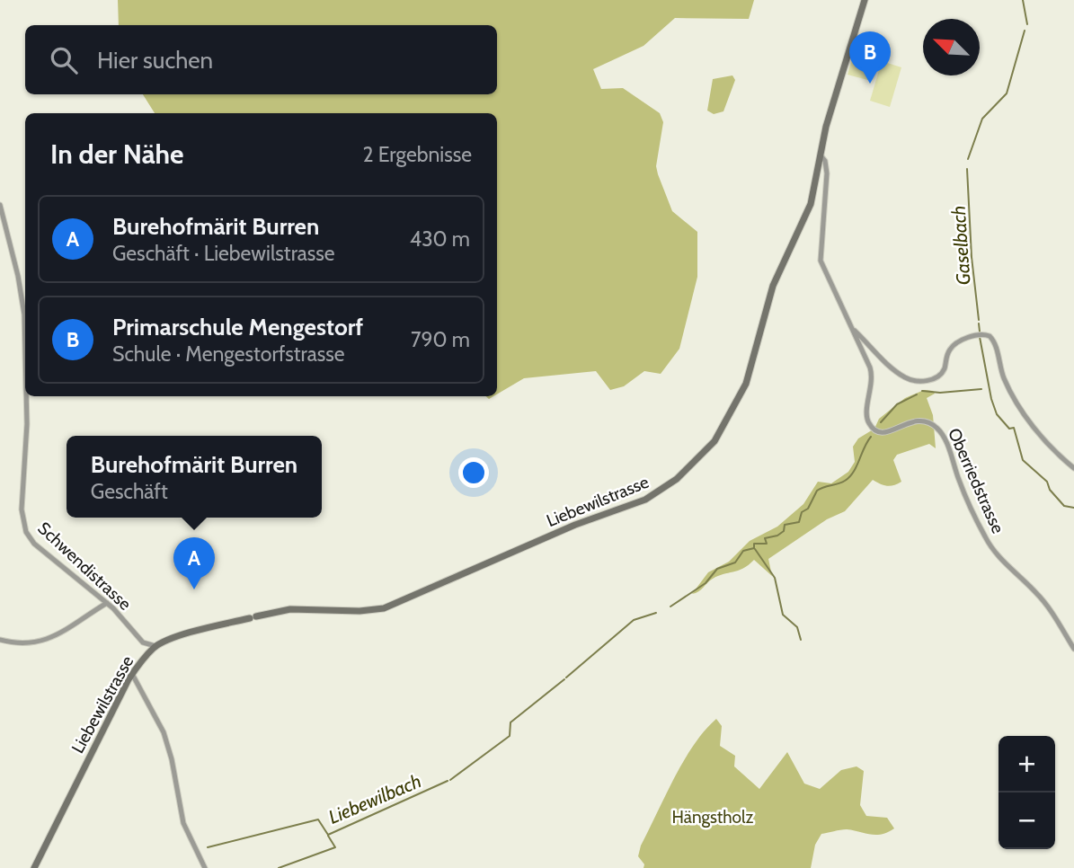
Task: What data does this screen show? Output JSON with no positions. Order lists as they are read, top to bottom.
{
  "streets": {
    "street": ["Oberriedstrasse", "Liebewilstrasse", "Schwendistrasse"]
  },
  "crossings": [
    ["Oberriedstrasse", "Liebewilstrasse"]
  ],
  "water": ["Gaselbach", "Liebewilbach"],
  "parks": ["Hängstholz"],
  "north": "top left",
  "page": {
    "search": "Hier suchen",
    "pins": ["B", "A"],
    "heading": ["In der Nähe", "2 Ergebnisse"],
    "list": [
      {
        "mark": "A",
        "name": "Burehofmärit Burren",
        "note": "Geschäft · Liebewilstrasse",
        "value": "430 m"
      },
      {
        "mark": "B",
        "name": "Primarschule Mengestorf",
        "note": "Schule · Mengestorfstrasse",
        "value": "790 m"
      }
    ],
    "popup": ["Burehofmärit Burren", "Geschäft"],
    "map_buttons": ["+", "−"]
  }
}
